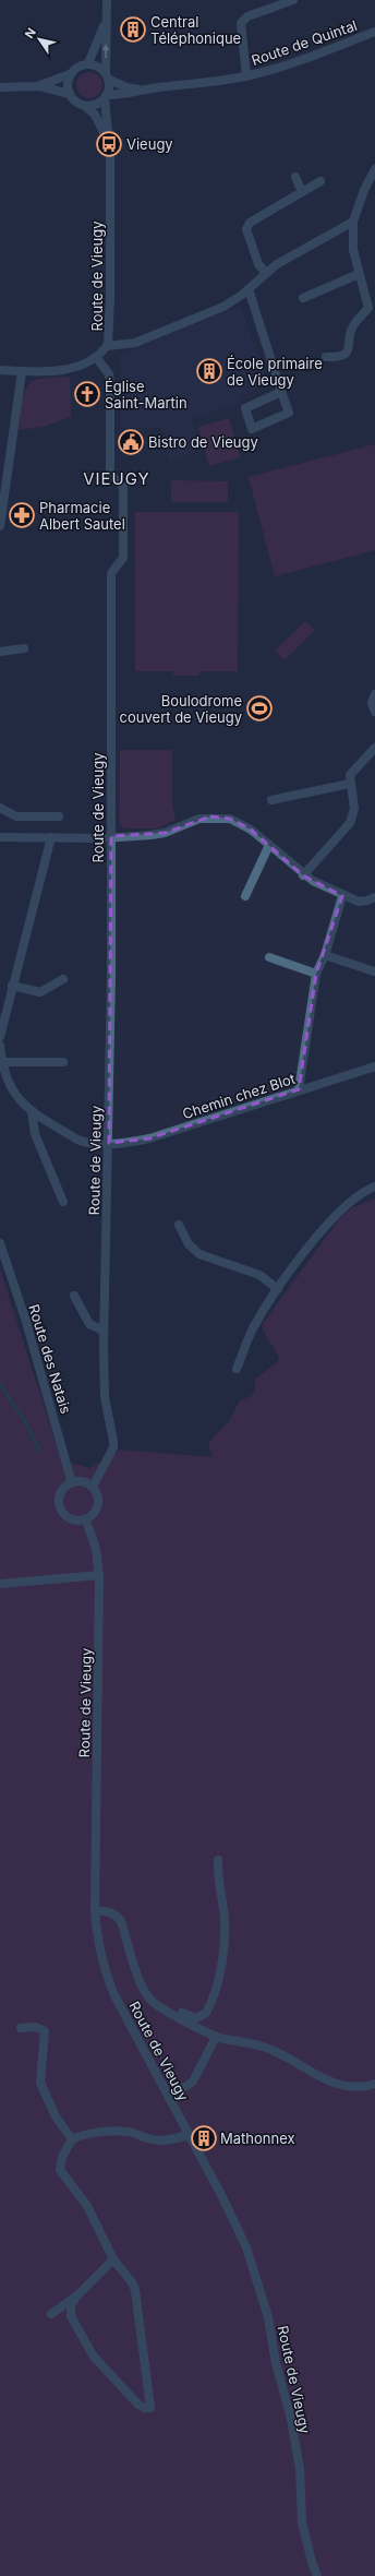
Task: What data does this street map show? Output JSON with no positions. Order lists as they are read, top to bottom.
{
  "streets": {
    "street": [
      "Route de Quintal",
      "Route de Vieugy",
      "Chemin chez Blot",
      "Route des Natais"
    ]
  },
  "crossings": [
    ["Route de Quintal", "Route de Vieugy"],
    ["Route de Vieugy", "Chemin chez Blot"],
    ["Route de Vieugy", "Route des Natais"]
  ],
  "districts": ["VIEUGY"],
  "places": {
    "building": ["Central Téléphonique", "École primaire de Vieugy", "Mathonnex"],
    "bus stop": ["Vieugy"],
    "church": ["Église Saint-Martin"],
    "public building": ["Bistro de Vieugy"],
    "pharmacy": ["Pharmacie Albert Sautel"],
    "sports": ["Boulodrome couvert de Vieugy"]
  },
  "north": "top left"
}
